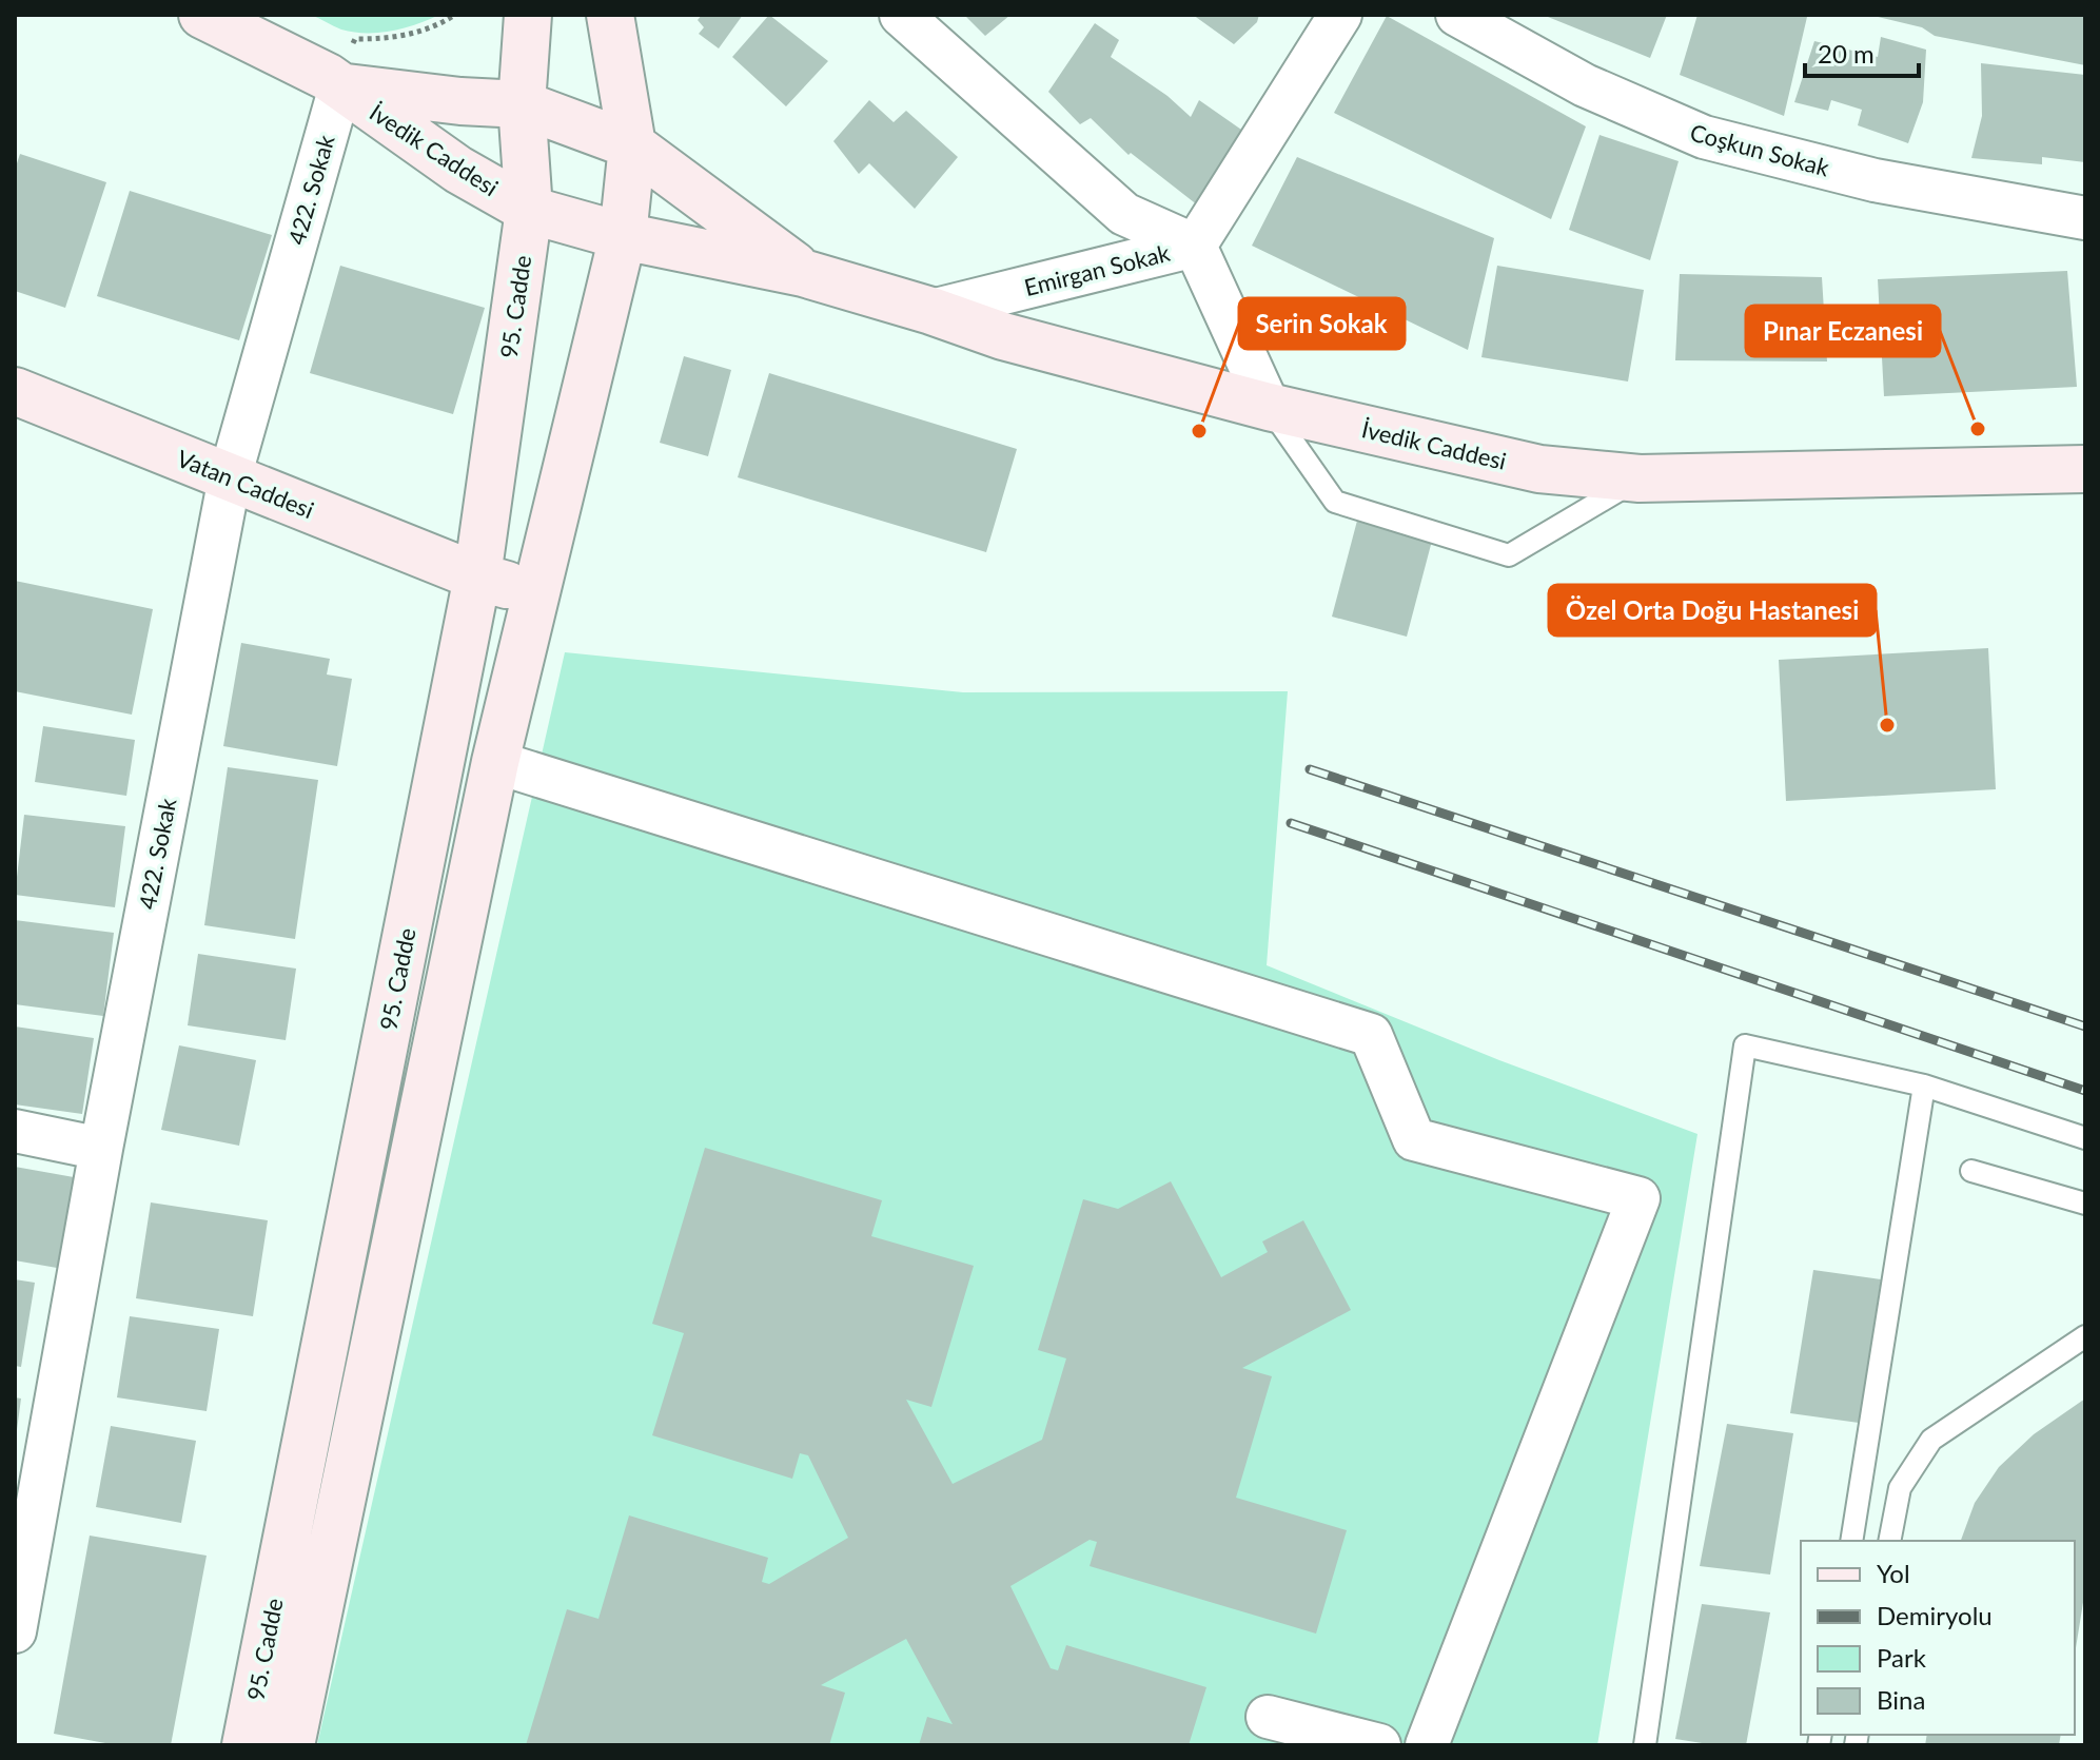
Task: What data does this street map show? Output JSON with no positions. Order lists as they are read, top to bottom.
{
  "streets": {
    "main road": ["İvedik Caddesi", "95. Cadde", "Vatan Caddesi"],
    "street": ["Coşkun Sokak", "422. Sokak", "Emirgan Sokak"]
  },
  "crossings": [
    ["İvedik Caddesi", "422. Sokak"],
    ["İvedik Caddesi", "Emirgan Sokak"],
    ["İvedik Caddesi", "95. Cadde"],
    ["422. Sokak", "Vatan Caddesi"],
    ["95. Cadde", "Vatan Caddesi"]
  ],
  "places": ["Pınar Eczanesi", "Serin Sokak", "Özel Orta Doğu Hastanesi"],
  "legend": [
    "Yol",
    "Demiryolu",
    "Park",
    "Bina"
  ],
  "scale_bar": "20 m"
}
